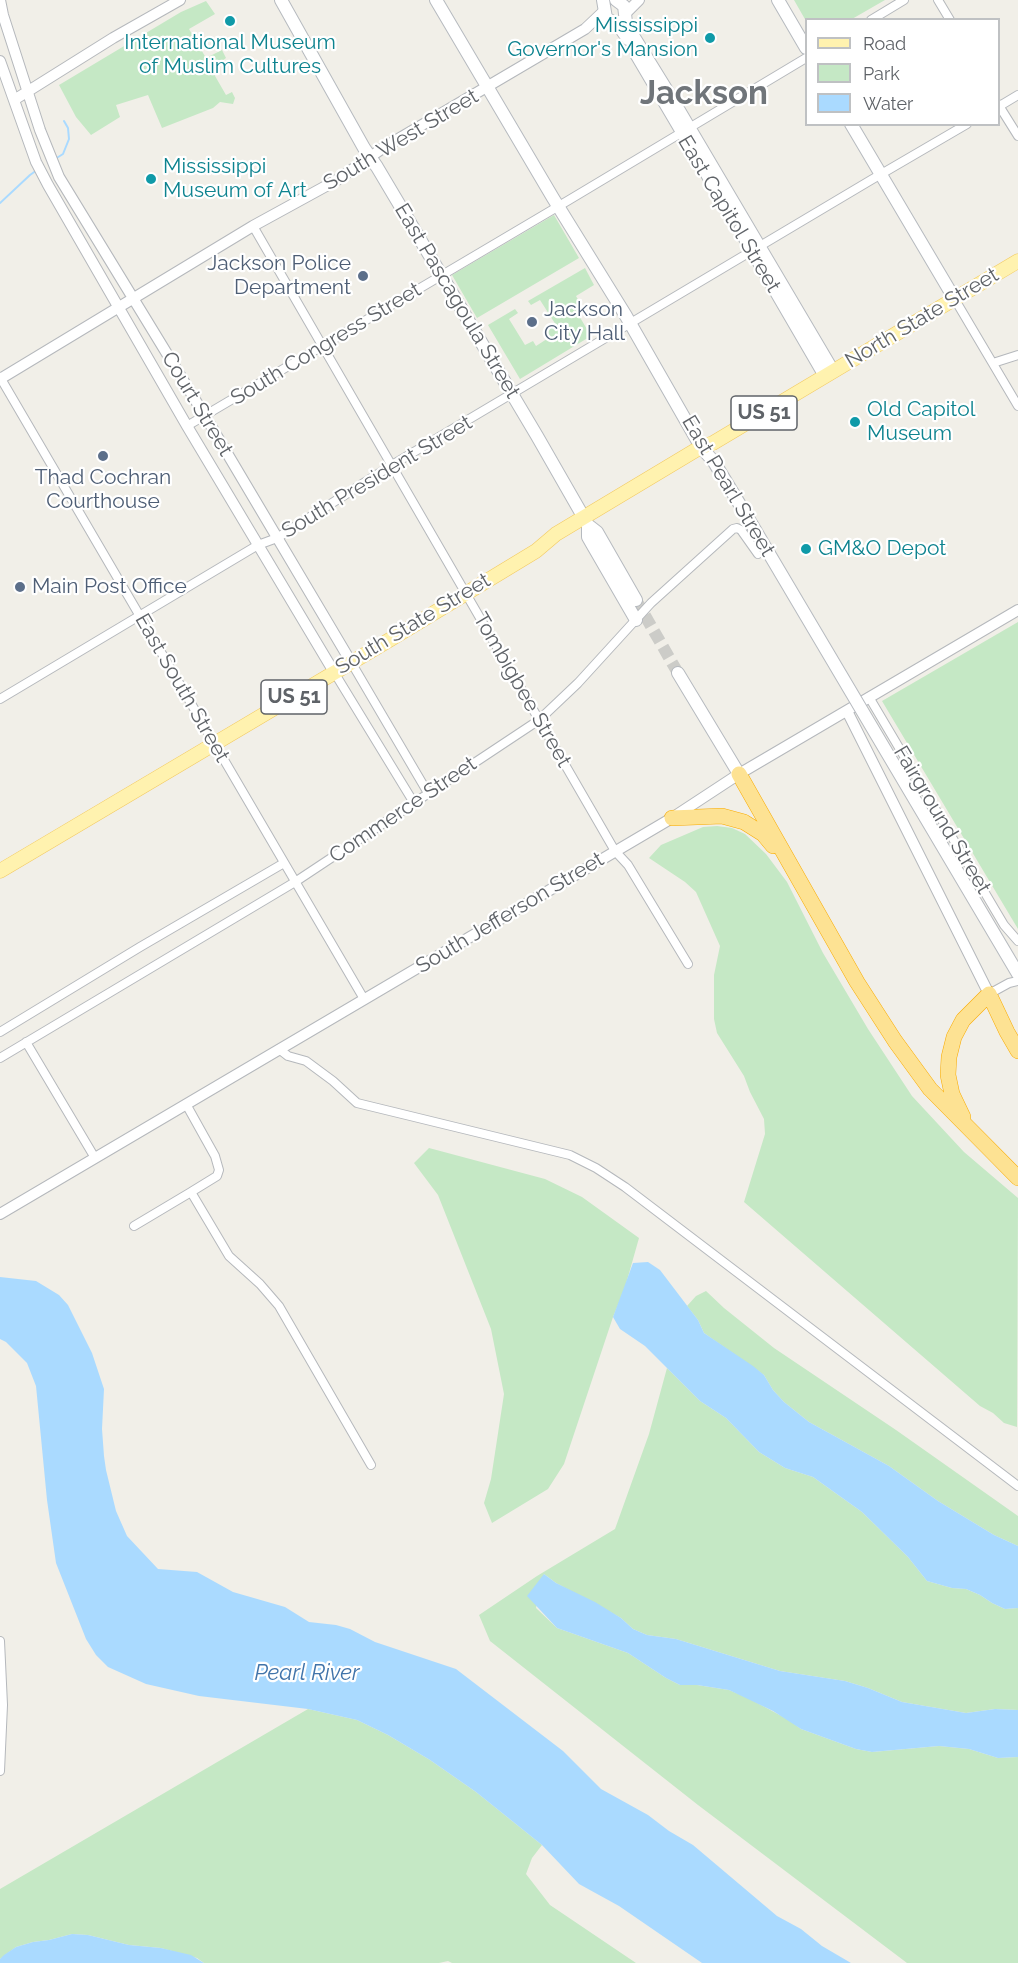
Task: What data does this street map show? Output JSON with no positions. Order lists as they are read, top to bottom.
{
  "streets": {
    "main road": [
      "East Capitol Street",
      "East Pascagoula Street",
      "North State Street",
      "US 51",
      "East Pearl Street",
      "South State Street"
    ],
    "street": [
      "South West Street",
      "South Congress Street",
      "Court Street",
      "South President Street",
      "East South Street",
      "Tombigbee Street",
      "Commerce Street",
      "Fairground Street",
      "South Jefferson Street"
    ]
  },
  "crossings": [
    ["South West Street", "East Capitol Street"],
    ["South West Street", "East Pascagoula Street"],
    ["South West Street", "Court Street"],
    ["South West Street", "East Pearl Street"],
    ["South West Street", "East South Street"],
    ["South West Street", "Tombigbee Street"],
    ["East Capitol Street", "North State Street"],
    ["East Capitol Street", "South Congress Street"],
    ["East Capitol Street", "South President Street"],
    ["East Capitol Street", "South State Street"],
    ["East Pascagoula Street", "South Congress Street"],
    ["East Pascagoula Street", "South President Street"],
    ["East Pascagoula Street", "South State Street"],
    ["North State Street", "South State Street"],
    ["South Congress Street", "Court Street"],
    ["South Congress Street", "East Pearl Street"],
    ["South Congress Street", "Tombigbee Street"],
    ["Court Street", "South President Street"],
    ["Court Street", "South State Street"],
    ["Court Street", "Commerce Street"],
    ["South President Street", "East Pearl Street"],
    ["South President Street", "East South Street"],
    ["South President Street", "Tombigbee Street"],
    ["East Pearl Street", "South State Street"],
    ["South State Street", "East South Street"],
    ["South State Street", "Tombigbee Street"],
    ["East South Street", "Commerce Street"],
    ["East South Street", "South Jefferson Street"],
    ["Tombigbee Street", "Commerce Street"],
    ["Tombigbee Street", "South Jefferson Street"],
    ["Fairground Street", "South Jefferson Street"]
  ],
  "districts": ["Jackson"],
  "water": ["Pearl River"],
  "places": [
    "International Museum of Muslim Cultures",
    "Mississippi Governor's Mansion",
    "Mississippi Museum of Art",
    "Jackson Police Department",
    "Jackson City Hall",
    "Old Capitol Museum",
    "Thad Cochran Courthouse",
    "GM&O Depot",
    "Main Post Office"
  ],
  "legend": ["Road", "Park", "Water"]
}
